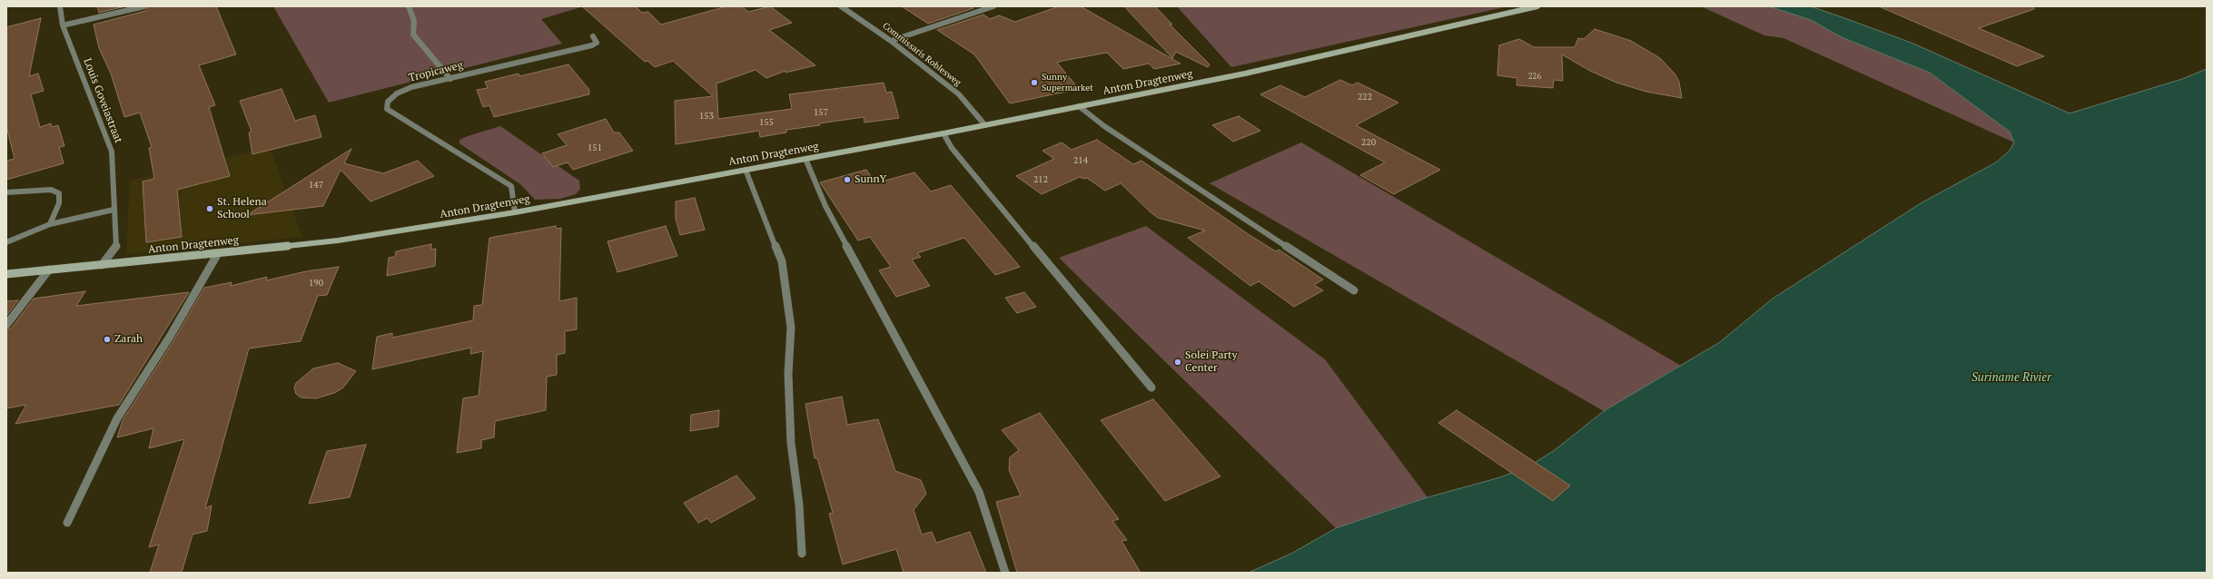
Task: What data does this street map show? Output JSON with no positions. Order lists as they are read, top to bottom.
{
  "streets": {
    "main road": ["Anton Dragtenweg"],
    "street": ["Commissaris Roblesweg", "Tropicaweg", "Louis Goveiastraat"]
  },
  "crossings": [
    ["Commissaris Roblesweg", "Anton Dragtenweg"],
    ["Tropicaweg", "Anton Dragtenweg"],
    ["Anton Dragtenweg", "Louis Goveiastraat"]
  ],
  "water": ["Suriname Rivier"],
  "places": [
    "Sunny Supermarket",
    "SunnY",
    "St. Helena School",
    "Zarah",
    "Solei Party Center"
  ],
  "house_numbers": [
    "226",
    "222",
    "157",
    "153",
    "155",
    "220",
    "151",
    "214",
    "212",
    "147",
    "190"
  ]
}
